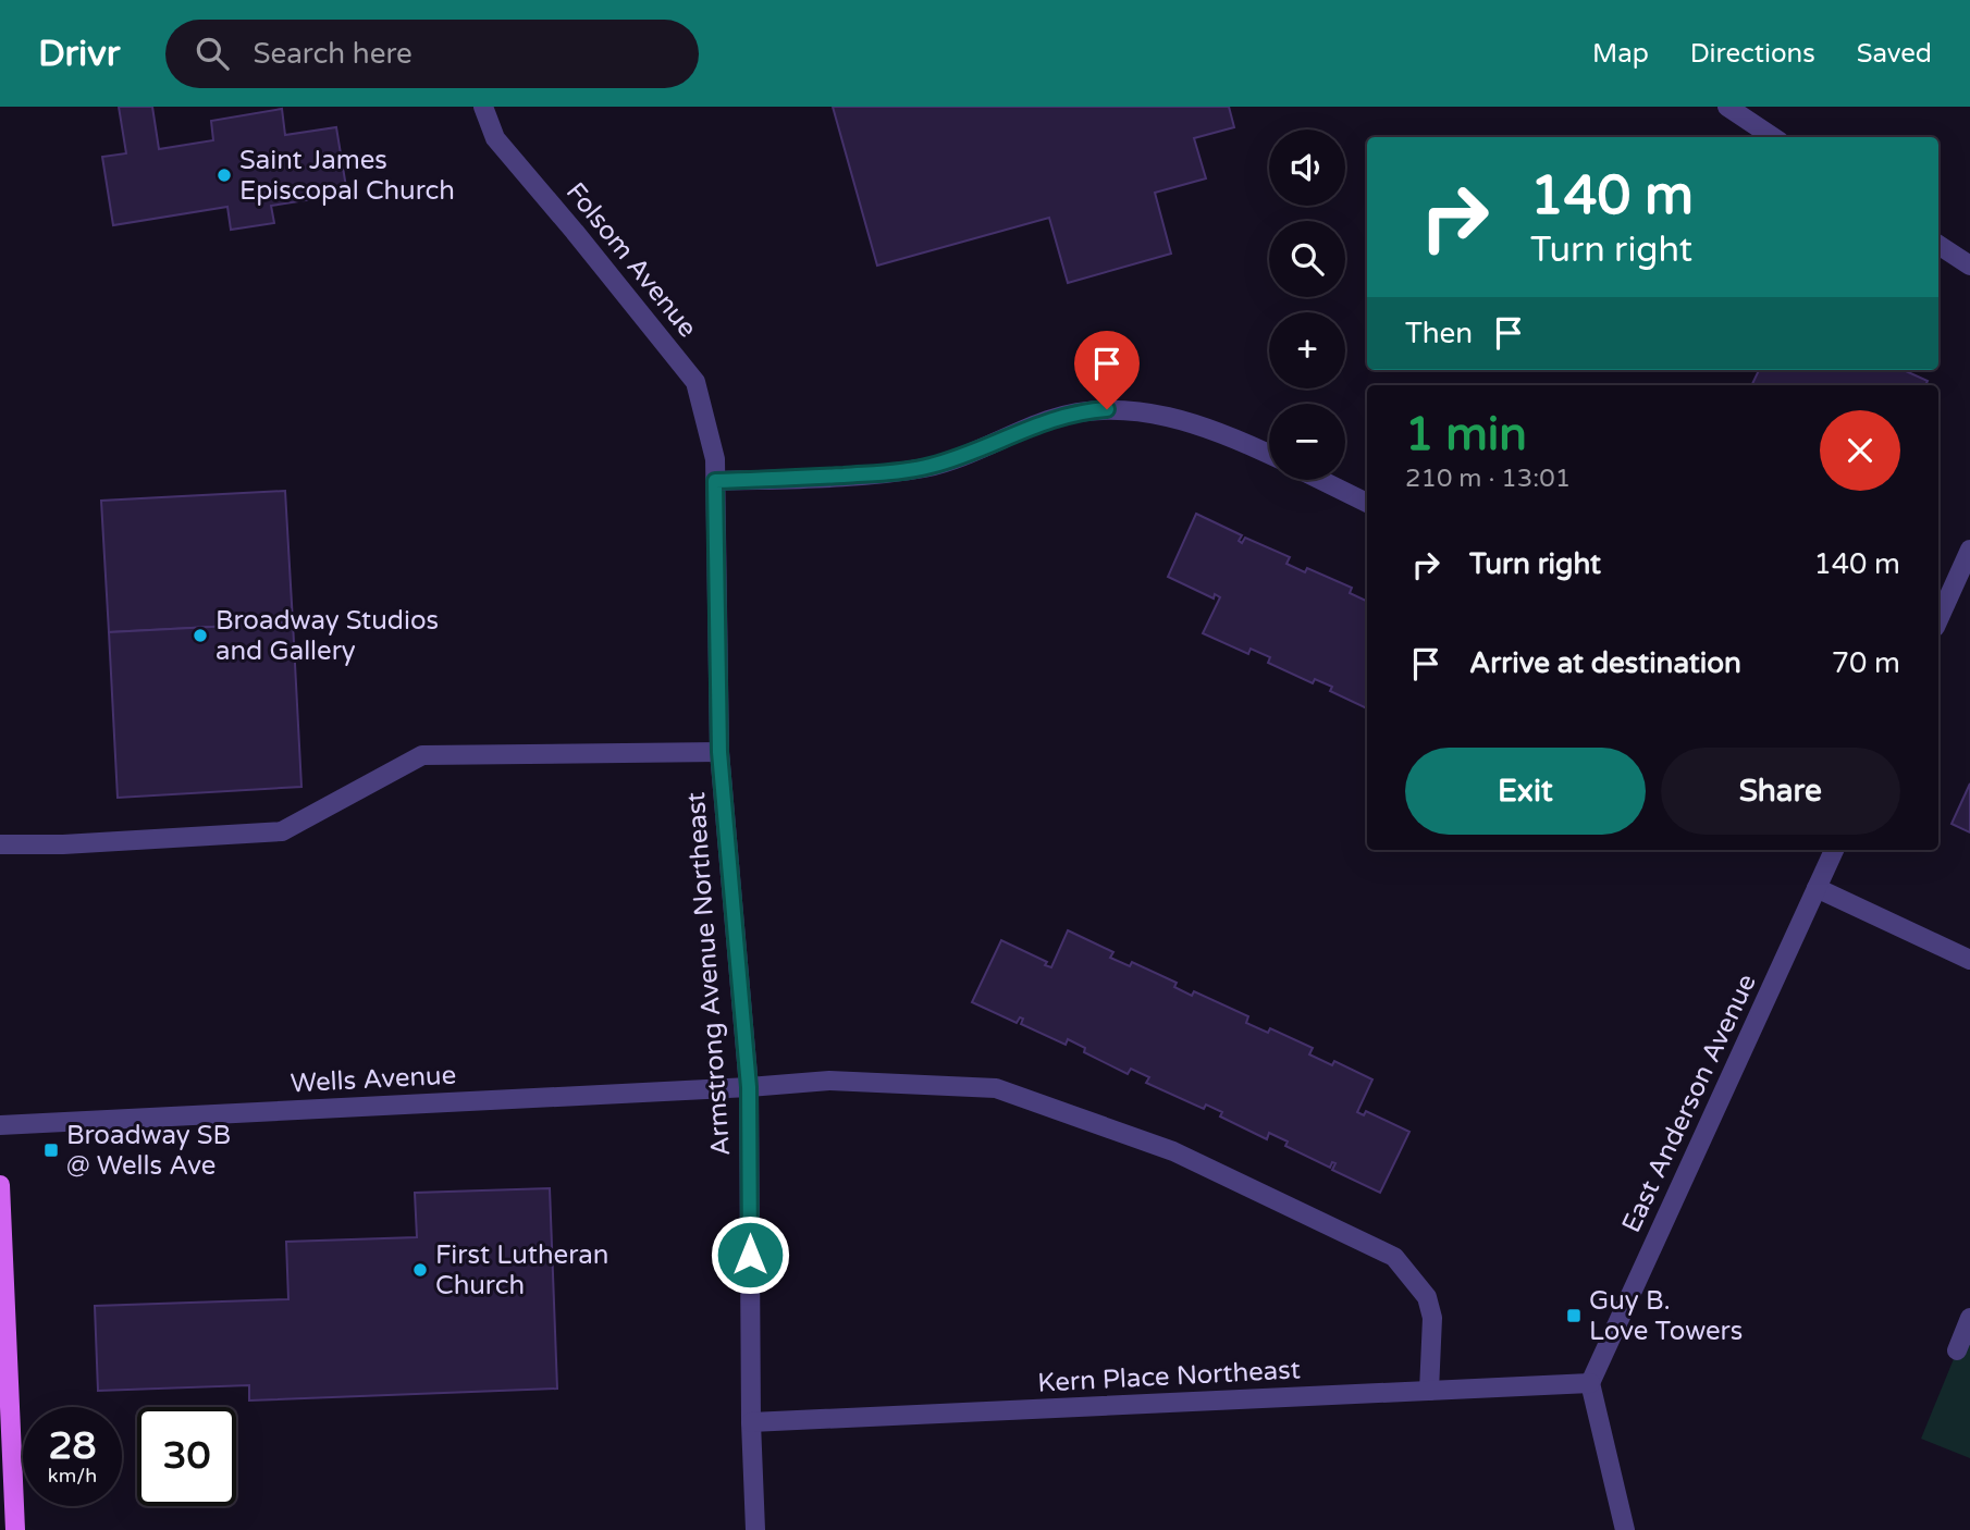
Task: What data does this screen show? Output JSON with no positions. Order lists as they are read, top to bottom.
{
  "streets": {
    "street": [
      "Folsom Avenue",
      "Armstrong Avenue Northeast",
      "Wells Avenue",
      "East Anderson Avenue",
      "Kern Place Northeast"
    ]
  },
  "crossings": [
    ["Folsom Avenue", "Armstrong Avenue Northeast"],
    ["Armstrong Avenue Northeast", "Wells Avenue"],
    ["Armstrong Avenue Northeast", "Kern Place Northeast"],
    ["Wells Avenue", "Kern Place Northeast"],
    ["East Anderson Avenue", "Kern Place Northeast"]
  ],
  "places": {
    "other": ["Saint James Episcopal Church", "Broadway Studios and Gallery", "First Lutheran Church"],
    "transit": ["Broadway SB @ Wells Ave", "Guy B. Love Towers"]
  },
  "page": {
    "header": "Drivr",
    "search": "Search here",
    "nav": ["Map", "Directions", "Saved"],
    "map_buttons": ["+", "−"],
    "turn": ["140 m", "Turn right"],
    "then": "Then",
    "heading": ["1 min", "210 m · 13:01"],
    "list": [
      {
        "name": "Turn right",
        "value": "140 m"
      },
      {
        "name": "Arrive at destination",
        "value": "70 m"
      }
    ],
    "buttons": ["Exit", "Share"],
    "speed": "28 km/h",
    "limit": "30"
  }
}
